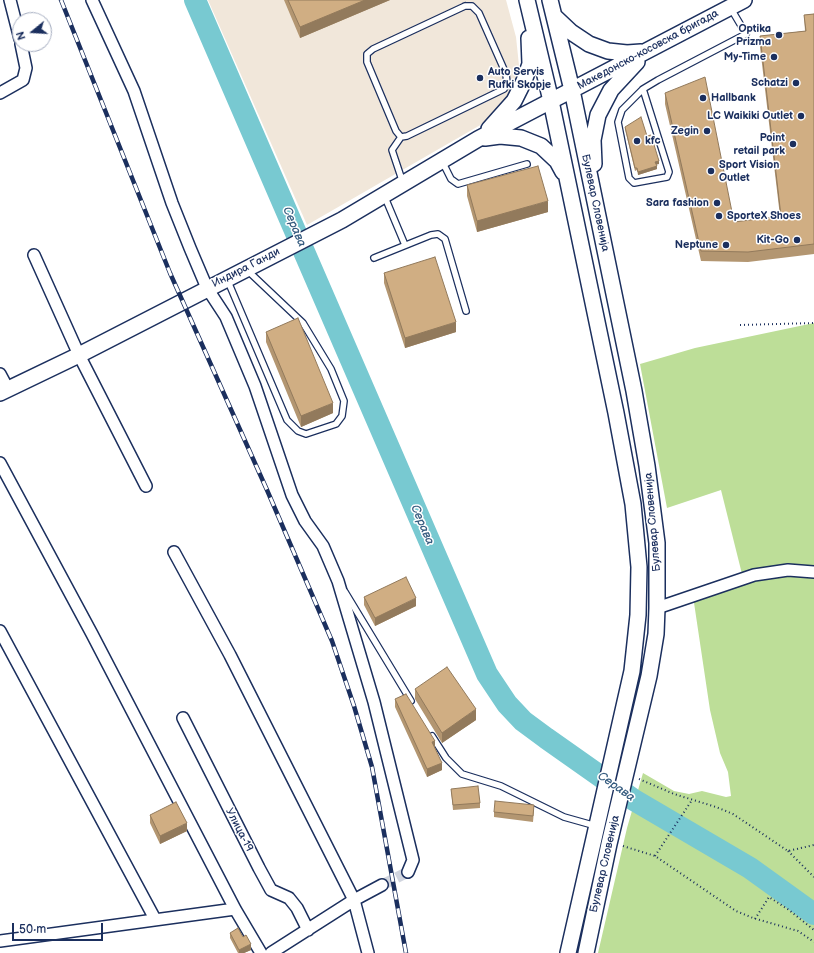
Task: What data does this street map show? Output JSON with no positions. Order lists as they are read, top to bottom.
{
  "streets": {
    "street": [
      "Македонско-косовска бригада",
      "Булевар Словенија",
      "Индира Ганди",
      "Улица-19"
    ]
  },
  "crossings": [
    ["Македонско-косовска бригада", "Булевар Словенија"],
    ["Македонско-косовска бригада", "Индира Ганди"],
    ["Булевар Словенија", "Индира Ганди"]
  ],
  "water": ["Серава"],
  "places": [
    "Optika Prizma",
    "My-Time",
    "Auto Servis Rufki Skopje",
    "Schatzi",
    "Hallbank",
    "LC Waikiki Outlet",
    "Zegin",
    "kfc",
    "Point retail park",
    "Sport Vision Outlet",
    "Sara fashion",
    "SporteX Shoes",
    "Kit-Go",
    "Neptune"
  ],
  "scale_bar": "50 m",
  "north": "left"
}
